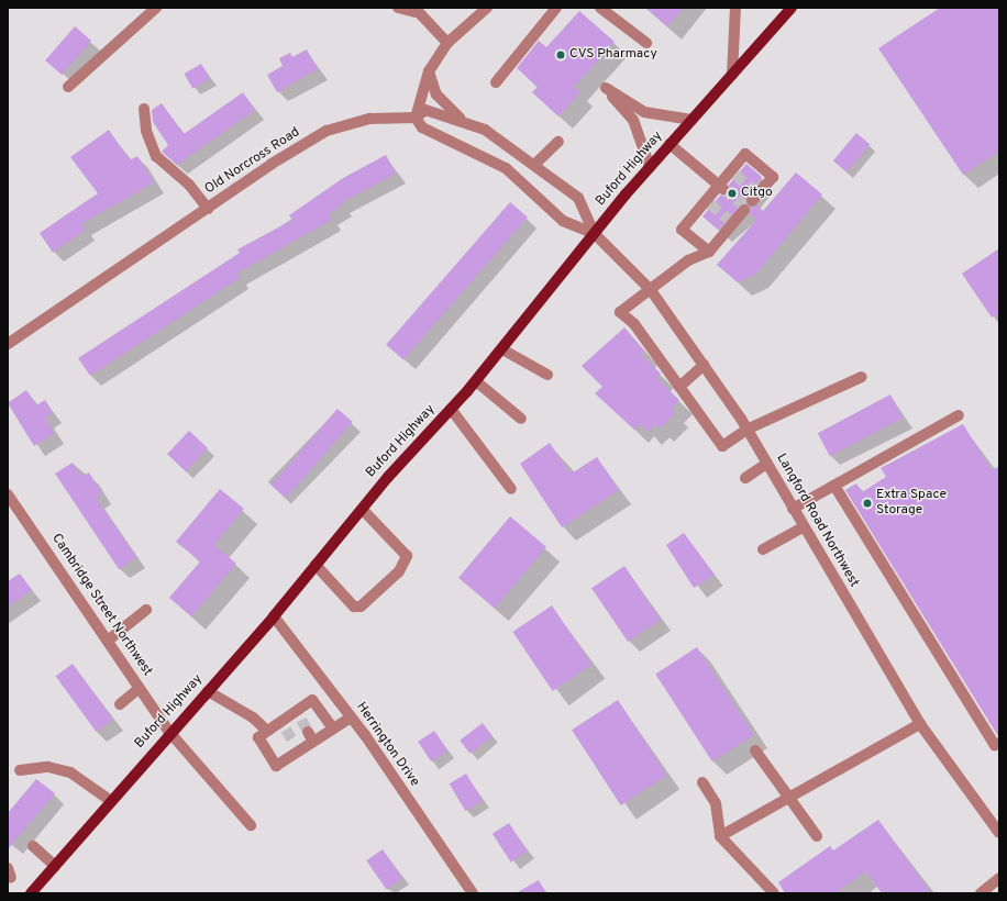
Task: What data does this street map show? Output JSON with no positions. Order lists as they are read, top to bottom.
{
  "streets": {
    "main road": ["Buford Highway"],
    "street": [
      "Old Norcross Road",
      "Langford Road Northwest",
      "Cambridge Street Northwest",
      "Herrington Drive"
    ]
  },
  "crossings": [
    ["Old Norcross Road", "Langford Road Northwest"],
    ["Buford Highway", "Langford Road Northwest"],
    ["Buford Highway", "Cambridge Street Northwest"],
    ["Buford Highway", "Herrington Drive"]
  ],
  "places": ["CVS Pharmacy", "Citgo", "Extra Space Storage"]
}
